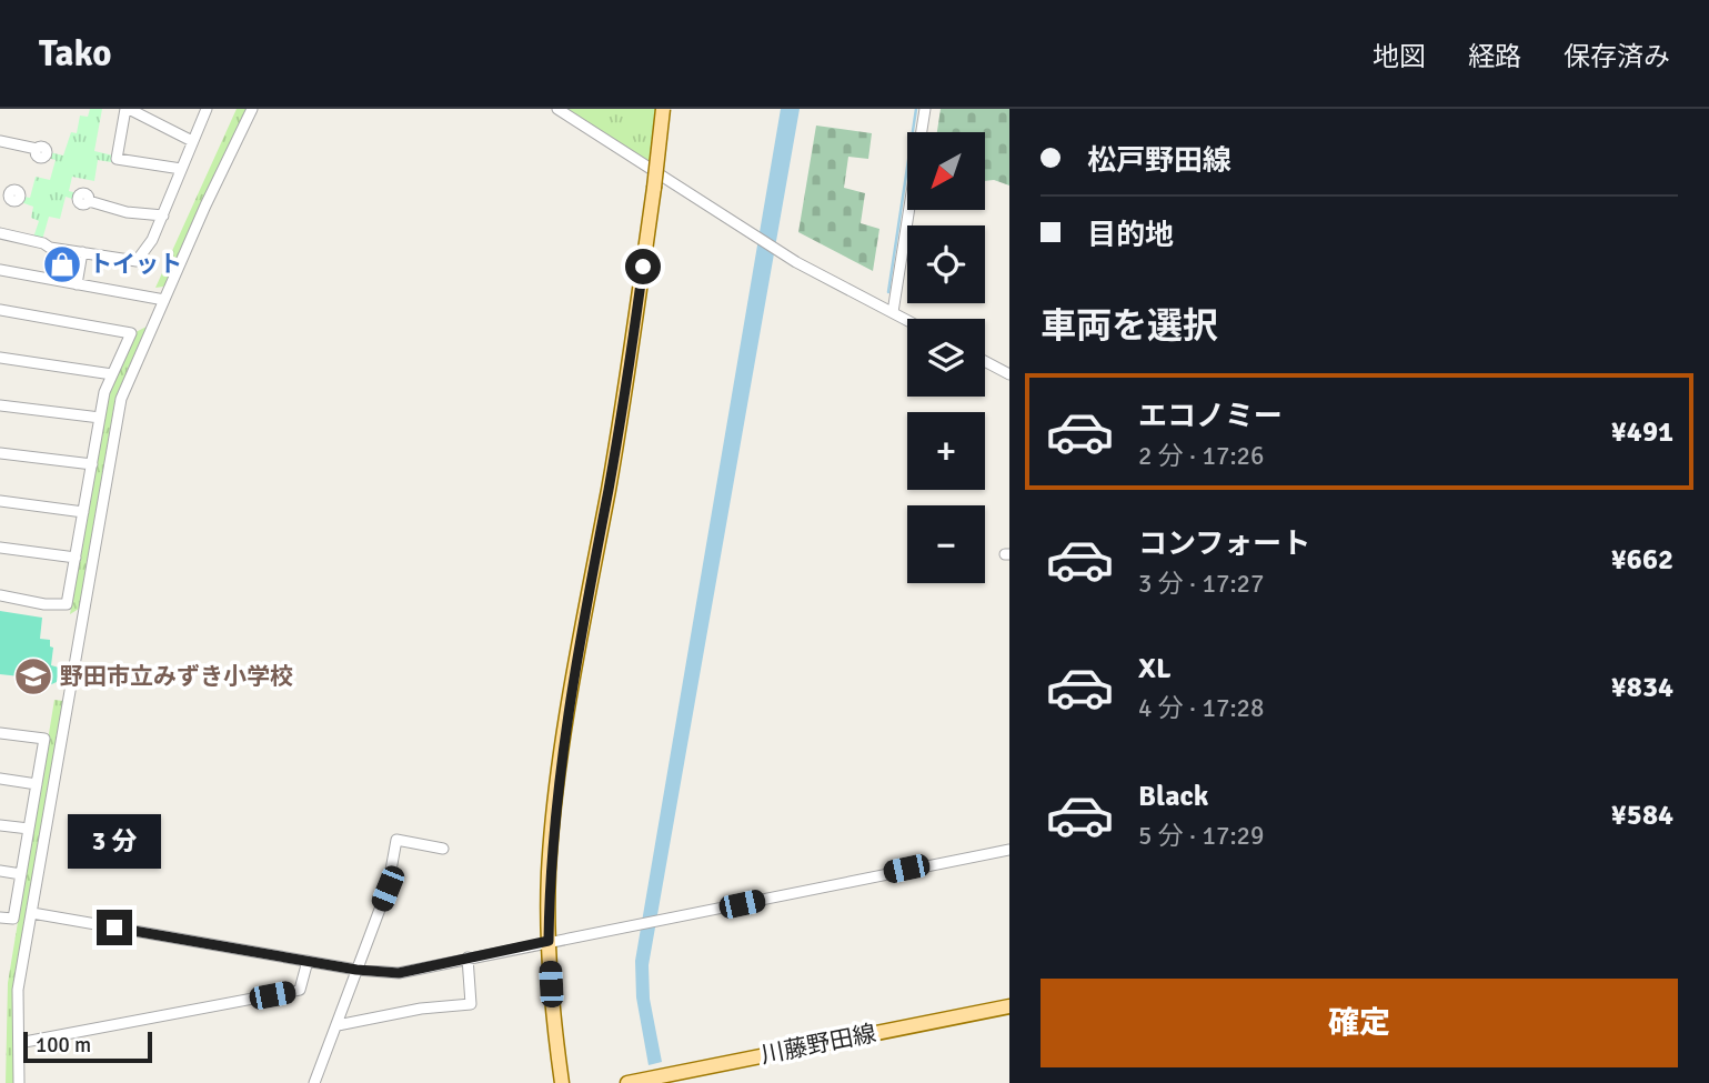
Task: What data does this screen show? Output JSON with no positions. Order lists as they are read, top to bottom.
{
  "streets": {
    "main road": ["川藤野田線"]
  },
  "places": {
    "shop": ["トイット"],
    "school or university": ["野田市立みずき小学校"]
  },
  "scale_bar": "100 m",
  "north": "bottom left",
  "page": {
    "header": "Tako",
    "nav": ["地図", "経路", "保存済み"],
    "banner": ["松戸野田線", "目的地"],
    "map_buttons": ["+", "−"],
    "heading": "車両を選択",
    "list": [
      {
        "name": "エコノミー",
        "note": "2 分 · 17:26",
        "value": "¥491"
      },
      {
        "name": "コンフォート",
        "note": "3 分 · 17:27",
        "value": "¥662"
      },
      {
        "name": "XL",
        "note": "4 分 · 17:28",
        "value": "¥834"
      },
      {
        "name": "Black",
        "note": "5 分 · 17:29",
        "value": "¥584"
      }
    ],
    "bubble": "3 分",
    "buttons": "確定",
    "scale": "100 m"
  }
}
